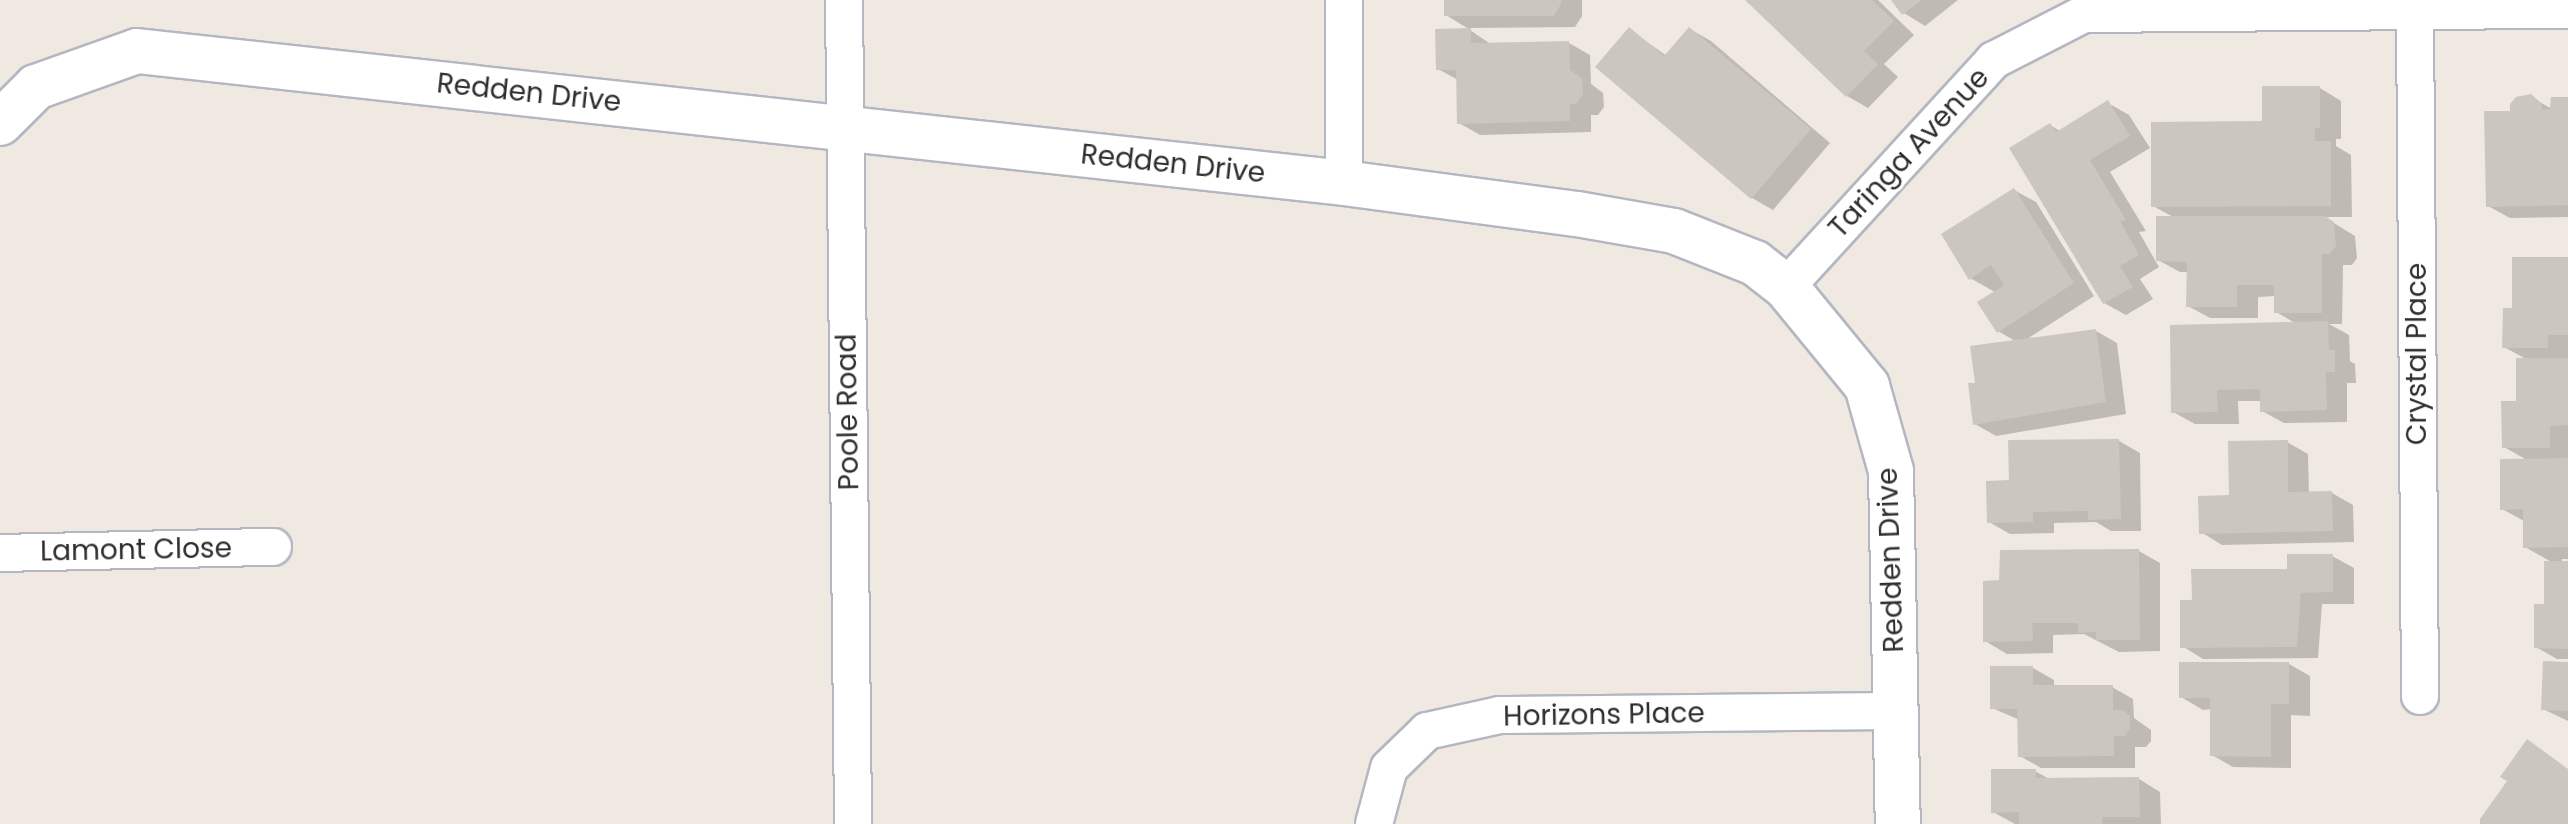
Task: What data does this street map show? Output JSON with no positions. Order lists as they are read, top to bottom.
{
  "streets": {
    "street": [
      "Redden Drive",
      "Taringa Avenue",
      "Crystal Place",
      "Poole Road",
      "Lamont Close",
      "Horizons Place"
    ]
  },
  "crossings": [
    ["Redden Drive", "Taringa Avenue"],
    ["Redden Drive", "Poole Road"],
    ["Redden Drive", "Horizons Place"],
    ["Taringa Avenue", "Crystal Place"]
  ]
}
